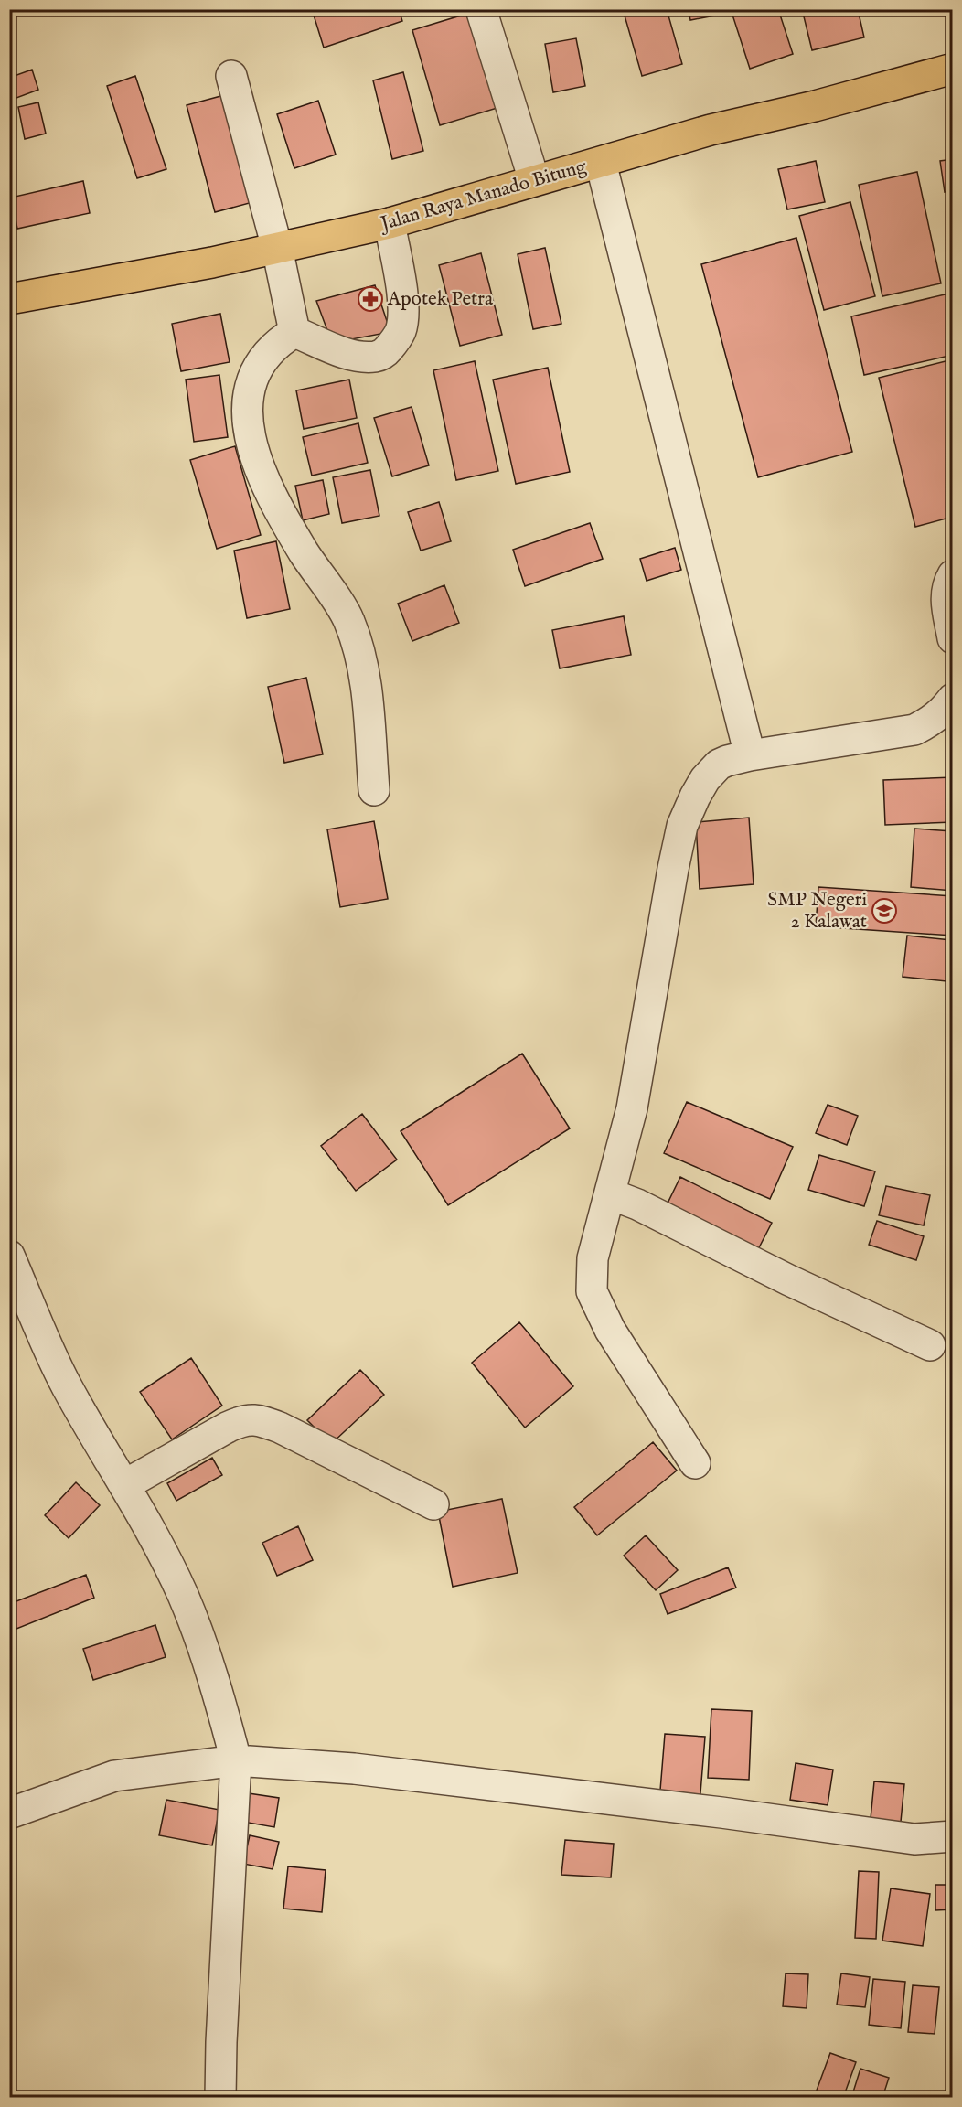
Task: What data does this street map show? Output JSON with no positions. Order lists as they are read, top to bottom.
{
  "streets": {
    "highway": ["Jalan Raya Manado Bitung"]
  },
  "places": {
    "pharmacy": ["Apotek Petra"],
    "school or university": ["SMP Negeri 2 Kalawat"]
  }
}
